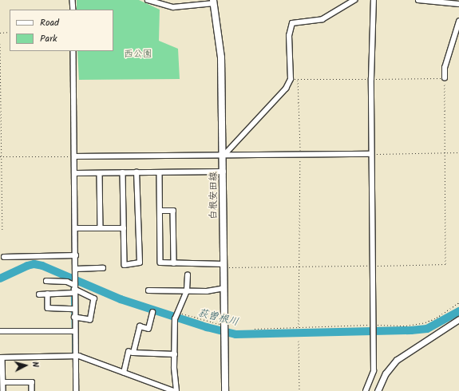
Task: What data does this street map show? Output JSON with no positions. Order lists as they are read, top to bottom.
{
  "streets": {
    "main road": ["白根安田線"]
  },
  "water": ["荻曽根川"],
  "parks": ["西公園"],
  "legend": ["Road", "Park"],
  "north": "right"
}
